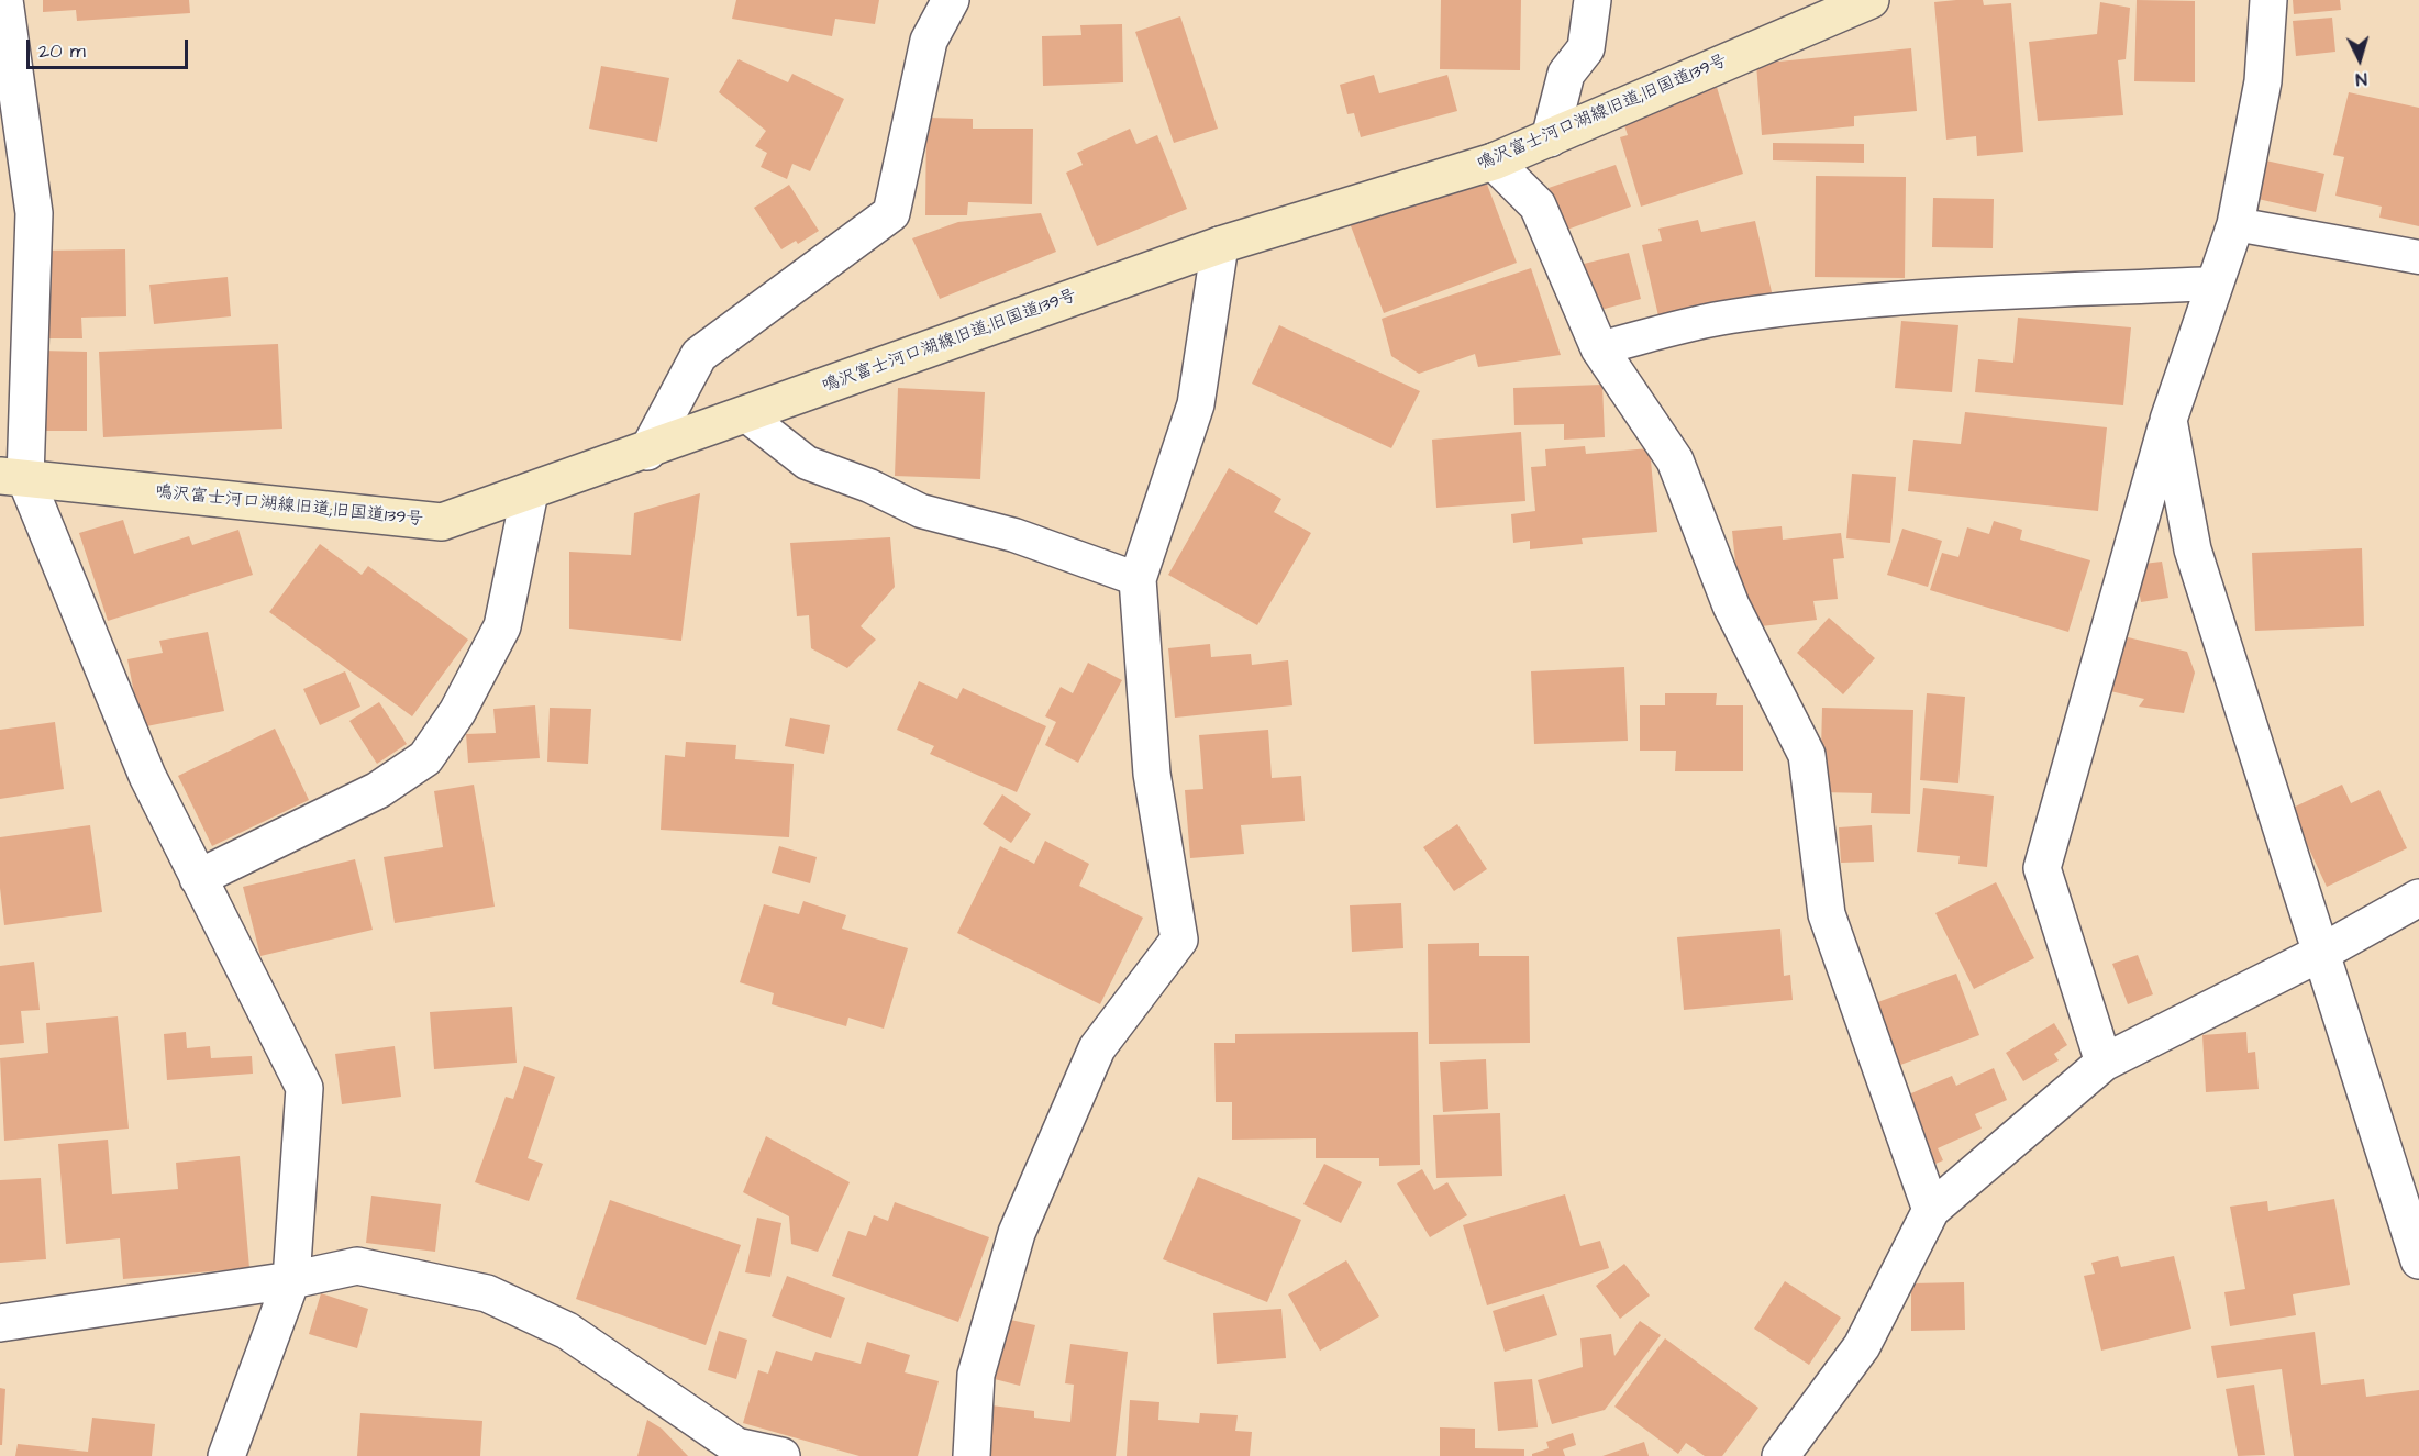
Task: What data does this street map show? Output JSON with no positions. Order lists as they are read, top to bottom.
{
  "streets": {
    "street": ["鳴沢富士河口湖線旧道;旧国道139号"]
  },
  "scale_bar": "20 m",
  "north": "bottom"
}
